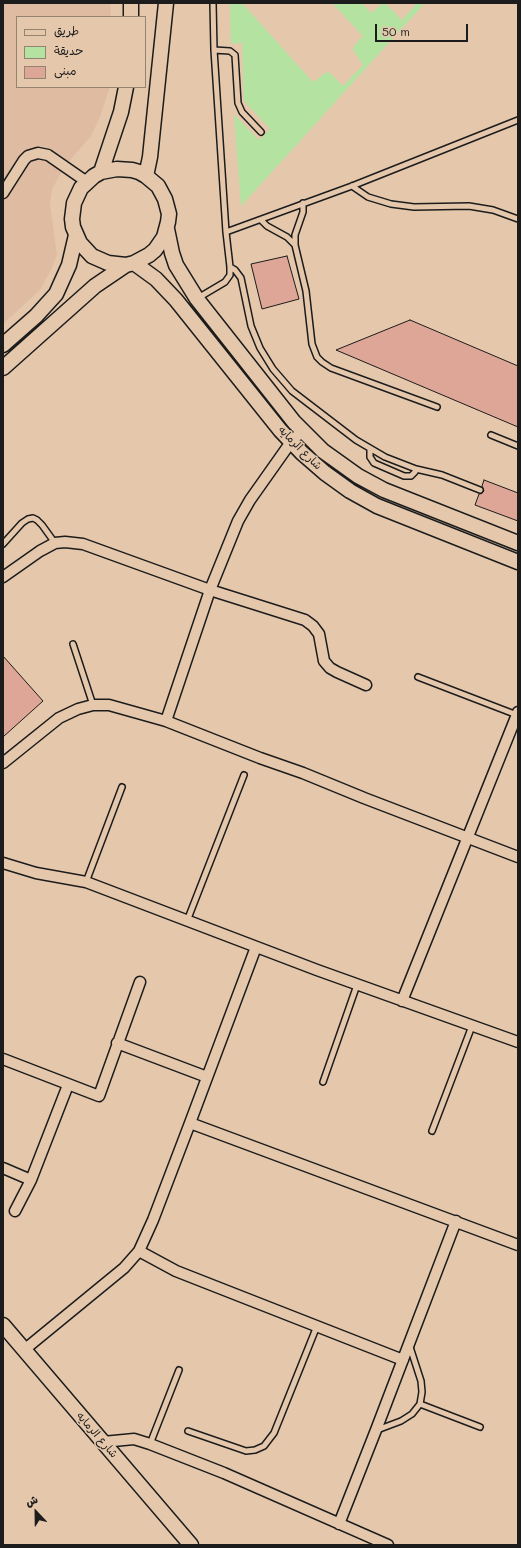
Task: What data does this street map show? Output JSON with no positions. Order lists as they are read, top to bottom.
{
  "streets": {
    "street": ["شارع الرمايه"]
  },
  "legend": ["طريق", "حديقة", "مبنى"],
  "scale_bar": "50 m",
  "north": "top"
}
